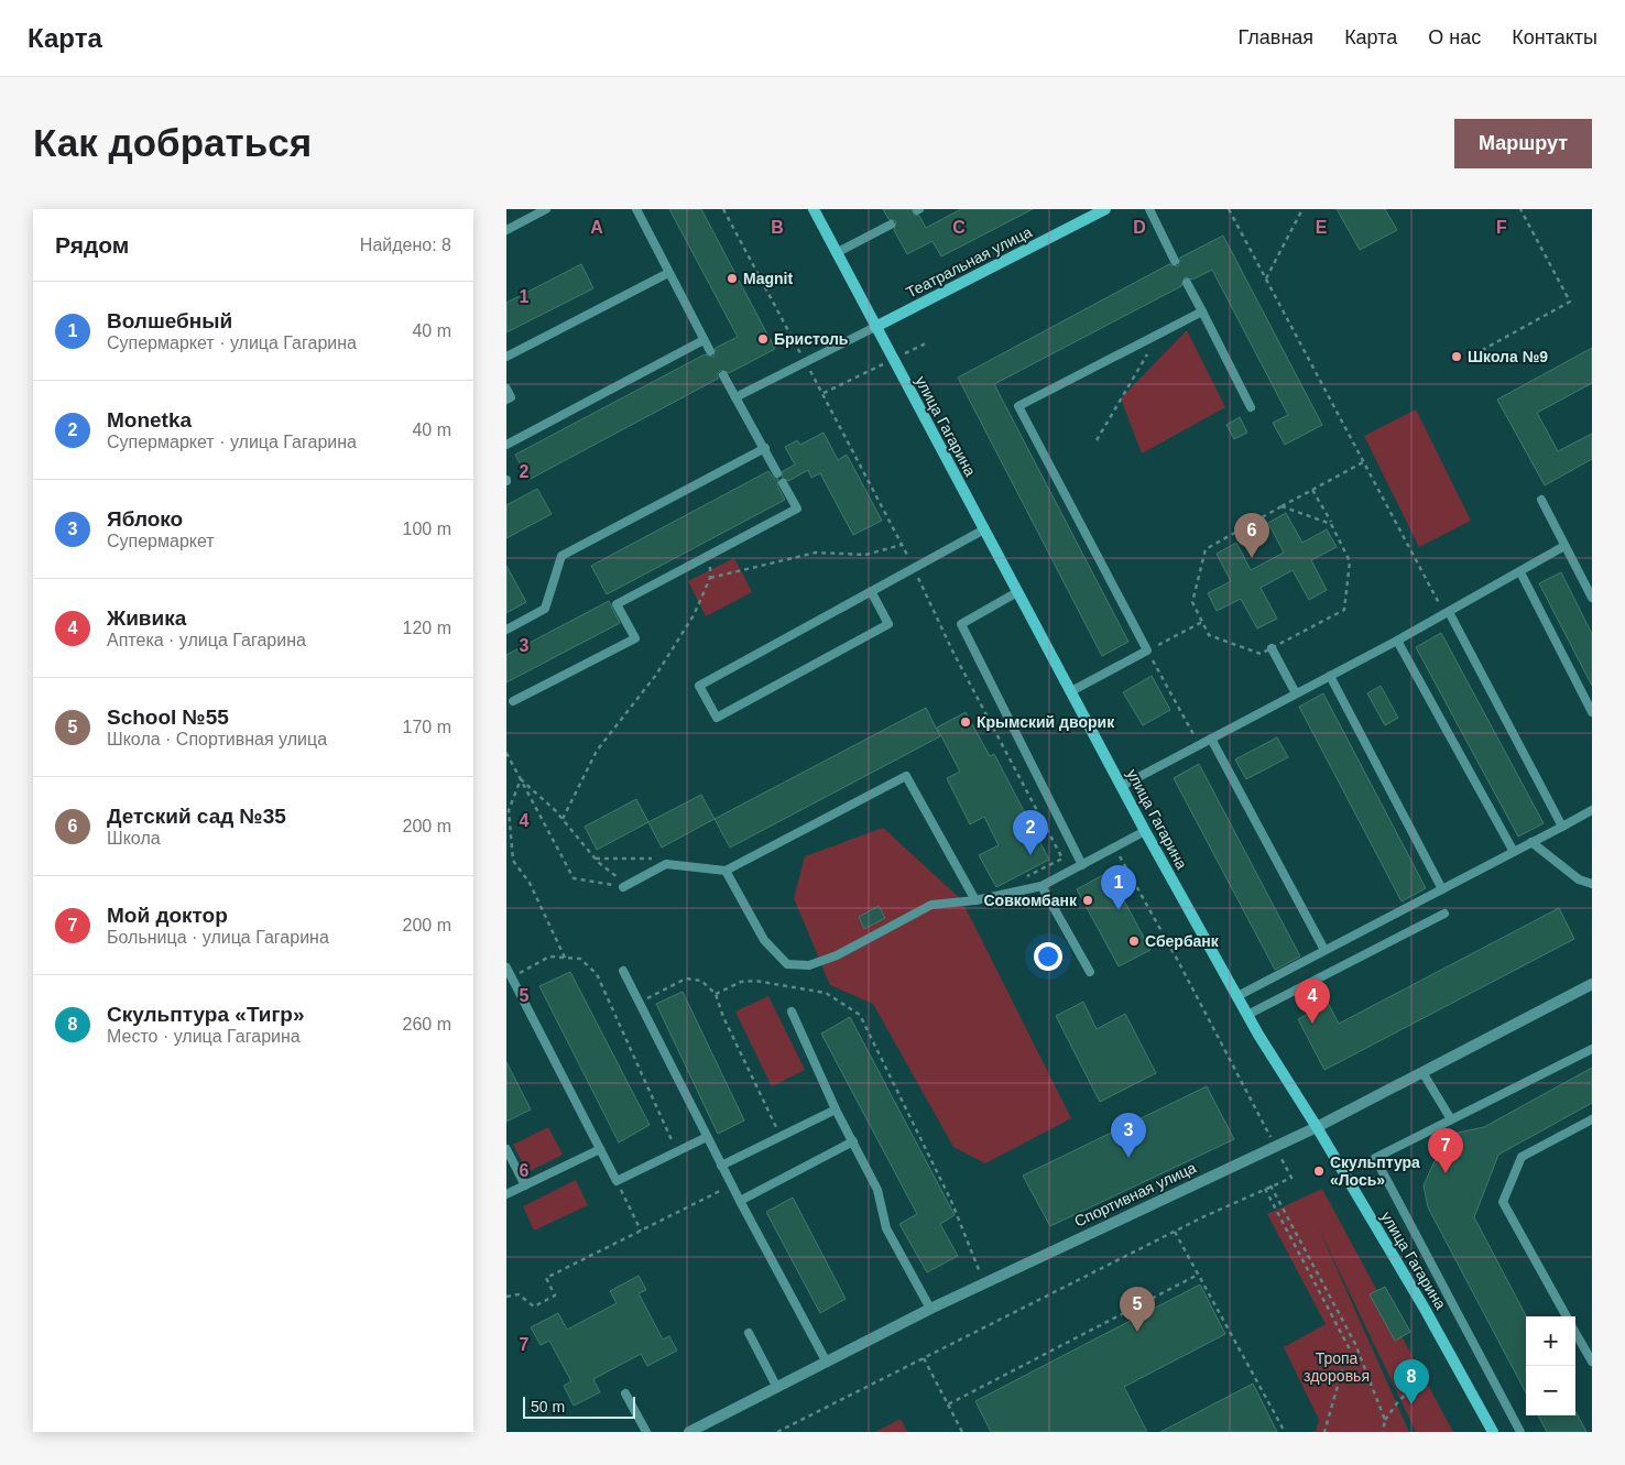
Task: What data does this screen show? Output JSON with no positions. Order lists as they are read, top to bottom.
{
  "streets": {
    "street": ["Театральная улица", "улица Гагарина", "Спортивная улица"]
  },
  "crossings": [
    ["Театральная улица", "улица Гагарина"],
    ["улица Гагарина", "Спортивная улица"]
  ],
  "parks": ["Тропа здоровья"],
  "places": [
    "Magnit",
    "Бристоль",
    "Школа №9",
    "Крымский дворик",
    "Совкомбанк",
    "Сбербанк",
    "Скульптура «Лось»"
  ],
  "scale_bar": "50 m",
  "page": {
    "header": "Карта",
    "nav": [
      "Главная",
      "Карта",
      "О нас",
      "Контакты"
    ],
    "buttons": "Маршрут",
    "title": "Как добраться",
    "heading": ["Рядом", "Найдено: 8"],
    "list": [
      {
        "mark": "1",
        "name": "Волшебный",
        "note": "Супермаркет · улица Гагарина",
        "value": "40 m"
      },
      {
        "mark": "2",
        "name": "Monetka",
        "note": "Супермаркет · улица Гагарина",
        "value": "40 m"
      },
      {
        "mark": "3",
        "name": "Яблоко",
        "note": "Супермаркет",
        "value": "100 m"
      },
      {
        "mark": "4",
        "name": "Живика",
        "note": "Аптека · улица Гагарина",
        "value": "120 m"
      },
      {
        "mark": "5",
        "name": "School №55",
        "note": "Школа · Спортивная улица",
        "value": "170 m"
      },
      {
        "mark": "6",
        "name": "Детский сад №35",
        "note": "Школа",
        "value": "200 m"
      },
      {
        "mark": "7",
        "name": "Мой доктор",
        "note": "Больница · улица Гагарина",
        "value": "200 m"
      },
      {
        "mark": "8",
        "name": "Скульптура «Тигр»",
        "note": "Место · улица Гагарина",
        "value": "260 m"
      }
    ],
    "pins": [
      "6",
      "2",
      "1",
      "4",
      "3",
      "7",
      "5",
      "8"
    ],
    "map_buttons": ["+", "−"],
    "scale": "50 m"
  },
  "grid": {
    "columns": [
      "A",
      "B",
      "C",
      "D",
      "E",
      "F"
    ],
    "rows": [
      "1",
      "2",
      "3",
      "4",
      "5",
      "6",
      "7"
    ]
  }
}
